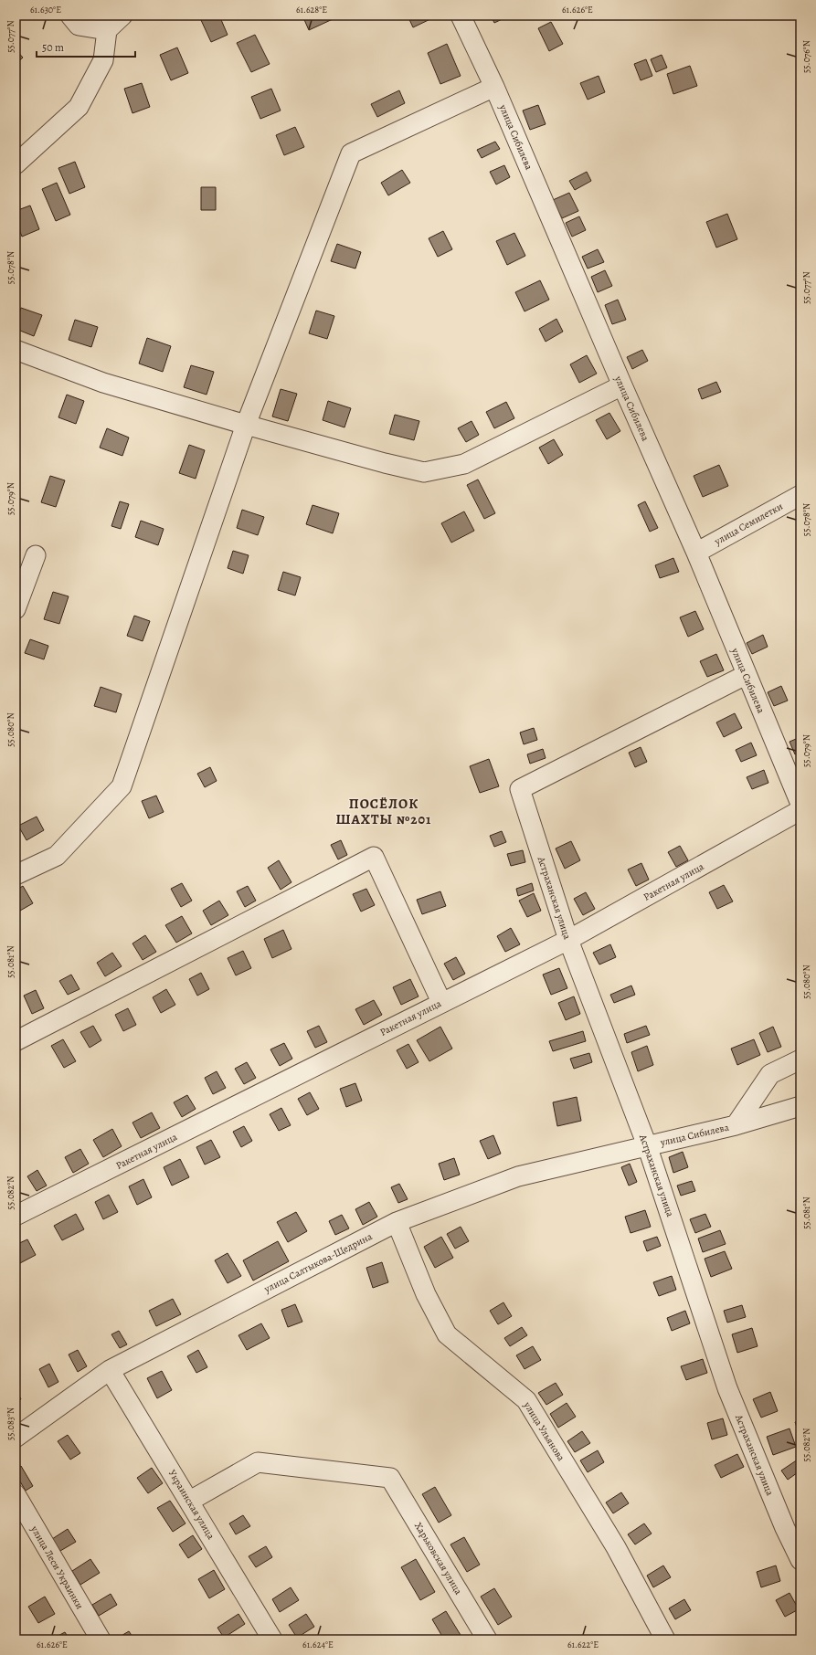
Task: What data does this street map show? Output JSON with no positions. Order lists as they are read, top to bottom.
{
  "streets": {
    "street": [
      "улица Сибилева",
      "улица Семилетки",
      "Ракетная улица",
      "Астраханская улица",
      "улица Салтыкова-Щедрина",
      "улица Ульянова",
      "Украинская улица",
      "Харьковская улица",
      "улица Леси Украинки"
    ]
  },
  "crossings": [
    ["улица Сибилева", "улица Семилетки"],
    ["улица Сибилева", "Астраханская улица"],
    ["улица Сибилева", "улица Салтыкова-Щедрина"],
    ["Ракетная улица", "Астраханская улица"],
    ["Астраханская улица", "улица Салтыкова-Щедрина"],
    ["улица Салтыкова-Щедрина", "улица Ульянова"],
    ["улица Салтыкова-Щедрина", "Украинская улица"],
    ["Украинская улица", "Харьковская улица"]
  ],
  "districts": ["ПОСЁЛОК ШАХТЫ №201"],
  "scale_bar": "50 m",
  "coordinates": [
    "61.630°E",
    "61.628°E",
    "61.626°E",
    "55.077°N",
    "55.076°N",
    "55.078°N",
    "55.079°N",
    "55.080°N",
    "55.081°N",
    "55.082°N",
    "55.083°N",
    "61.624°E",
    "61.622°E"
  ]
}
